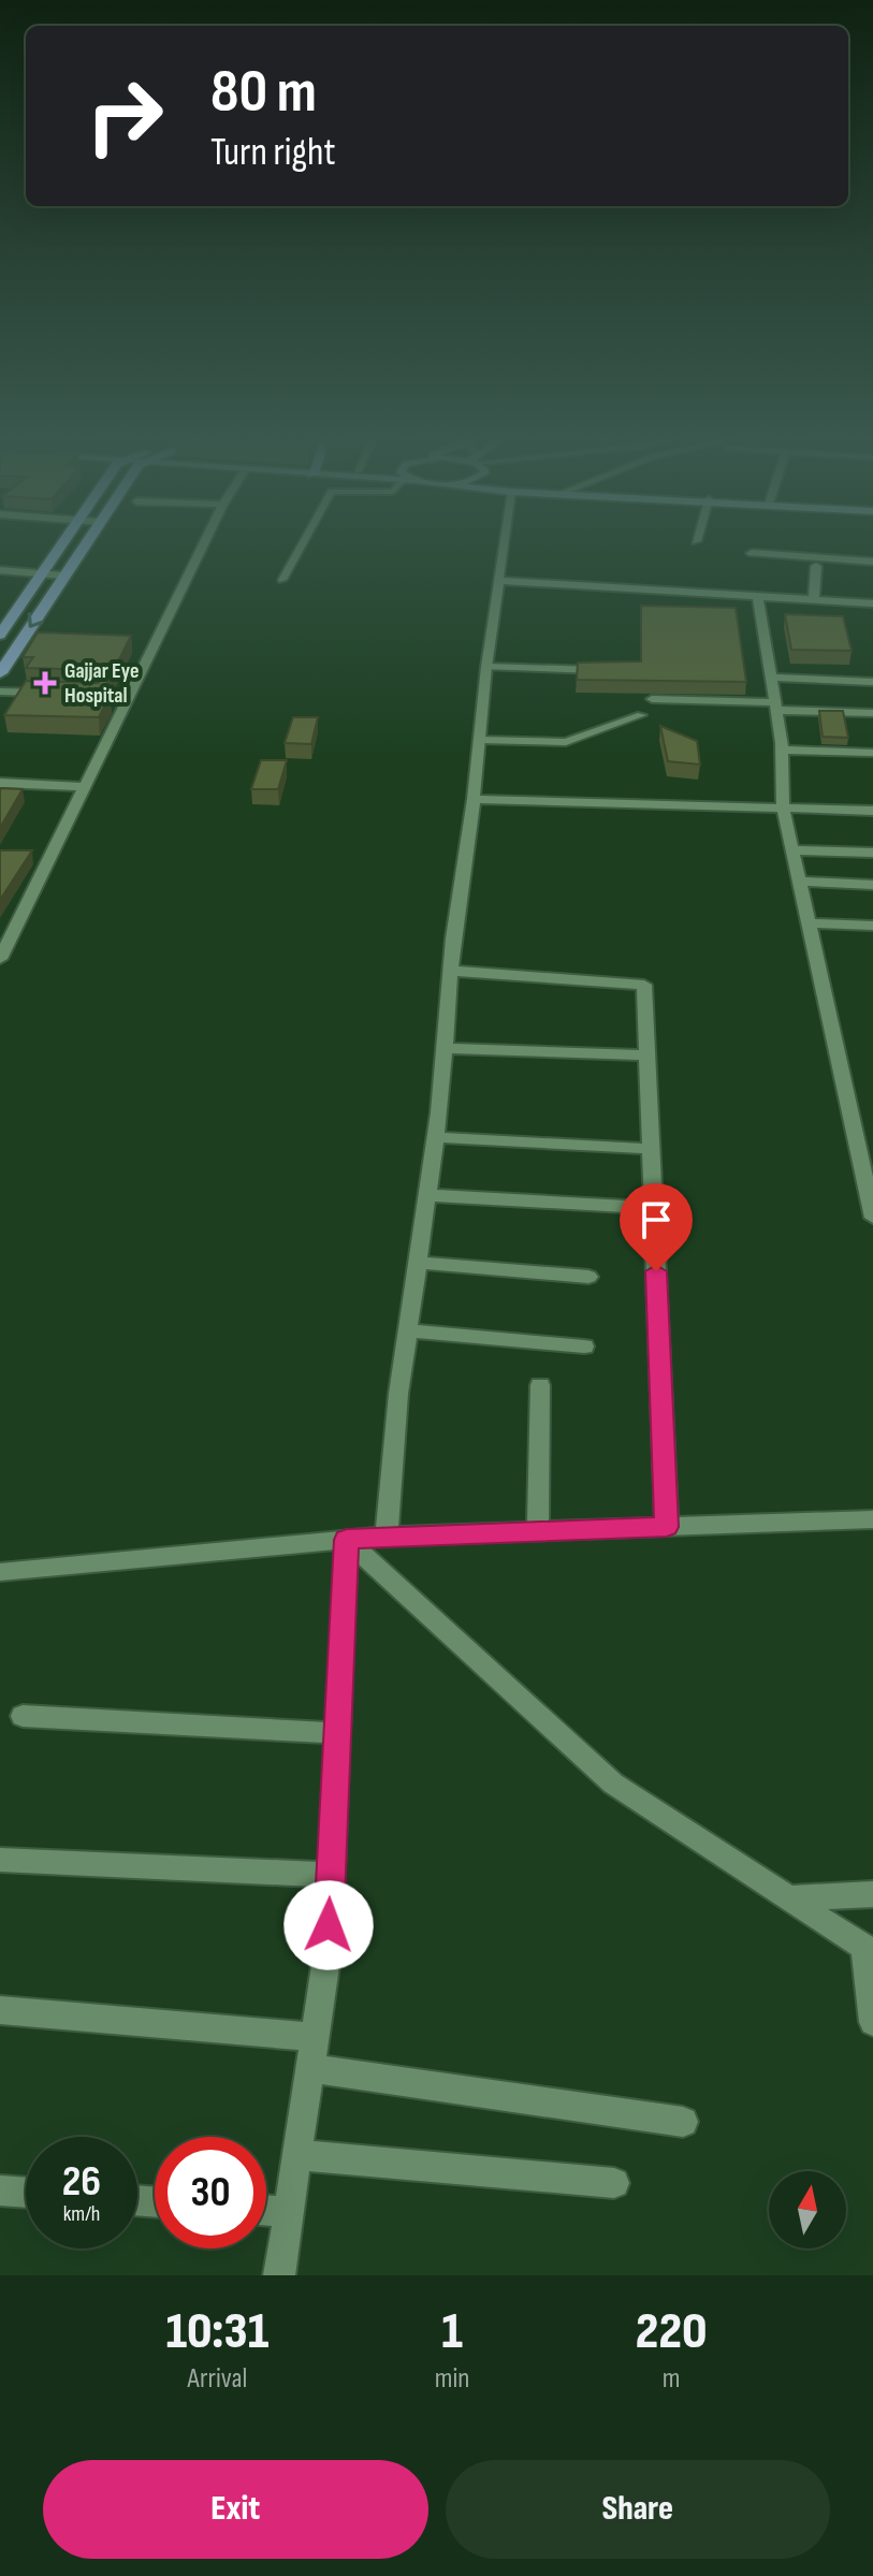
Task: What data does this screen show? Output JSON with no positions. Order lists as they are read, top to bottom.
{
  "places": {
    "health": ["Gajjar Eye Hospital"]
  },
  "north": "top",
  "page": {
    "turn": ["80 m", "Turn right"],
    "speed": "26 km/h",
    "limit": "30",
    "eta": [
      "10:31",
      "Arrival",
      "1",
      "min",
      "220",
      "m"
    ],
    "buttons": ["Exit", "Share"]
  }
}
